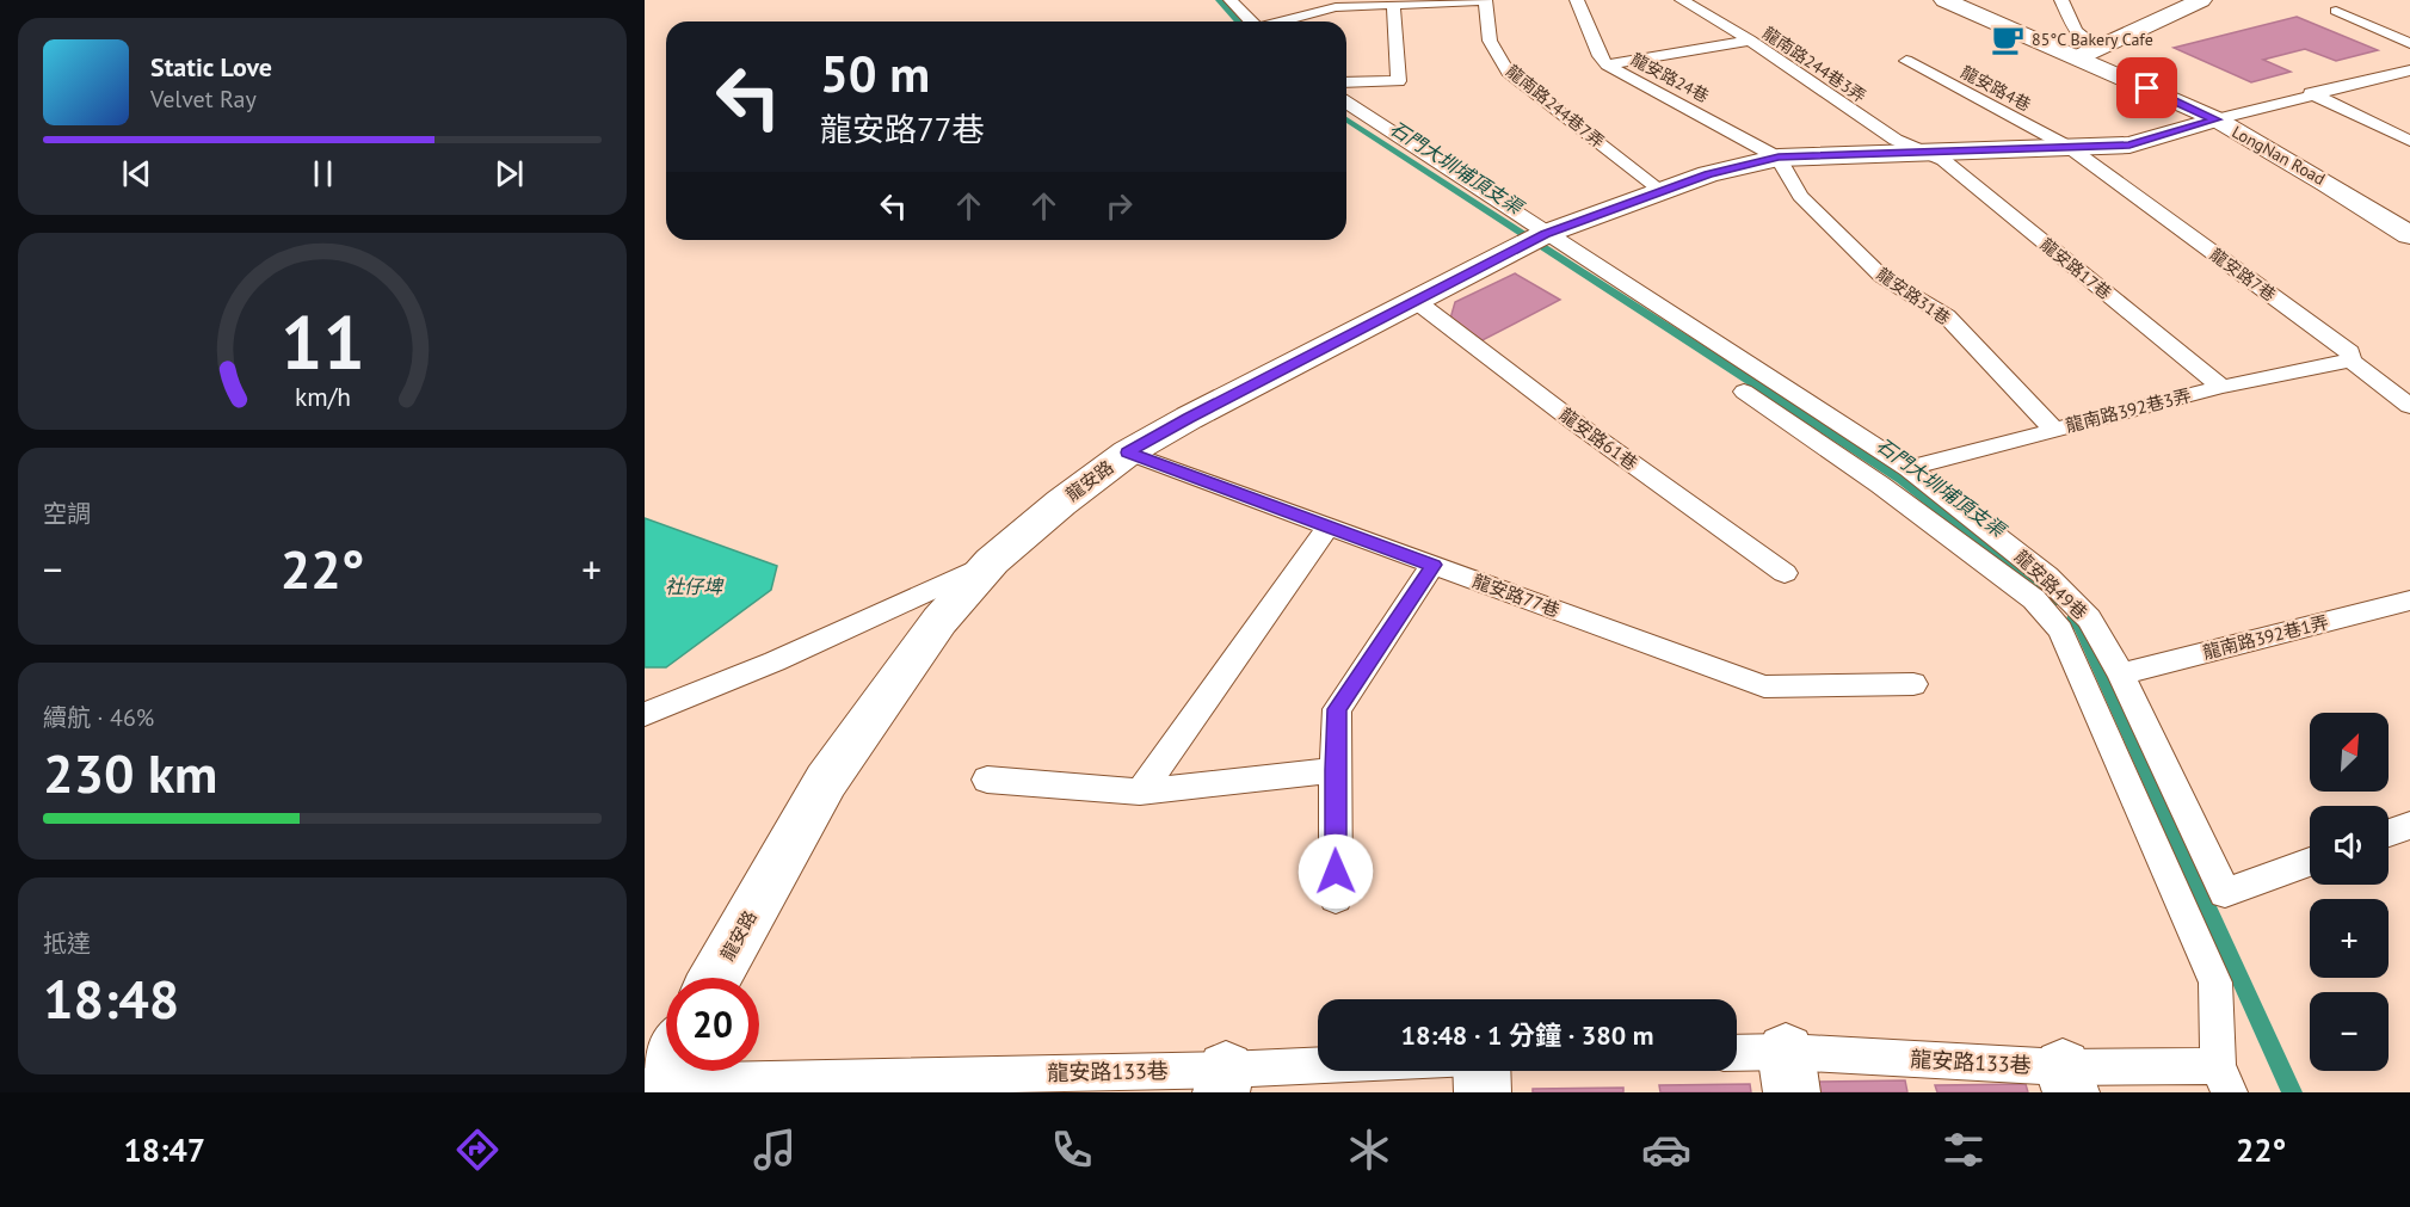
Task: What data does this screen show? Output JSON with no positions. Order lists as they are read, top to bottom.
{
  "streets": {
    "street": ["LongNan Road", "龍安路"],
    "lane": [
      "龍南路244巷3弄",
      "龍安路24巷",
      "龍安路4巷",
      "龍南路244巷7弄",
      "龍安路17巷",
      "龍安路7巷",
      "龍安路31巷",
      "龍南路392巷3弄",
      "龍安路61巷",
      "龍安路49巷",
      "龍安路77巷",
      "龍南路392巷1弄",
      "龍安路133巷"
    ]
  },
  "crossings": [
    ["龍南路244巷3弄", "龍安路17巷"],
    ["龍南路244巷3弄", "龍安路"],
    ["龍安路24巷", "龍安路31巷"],
    ["龍安路24巷", "龍安路"],
    ["龍安路4巷", "龍安路7巷"],
    ["龍安路4巷", "龍安路"],
    ["龍南路244巷7弄", "龍安路"],
    ["LongNan Road", "龍安路"],
    ["龍安路17巷", "龍南路392巷3弄"],
    ["龍安路17巷", "龍安路"],
    ["龍安路7巷", "龍南路392巷3弄"],
    ["龍安路7巷", "龍安路"],
    ["龍安路31巷", "龍南路392巷3弄"],
    ["龍安路31巷", "龍安路"],
    ["龍南路392巷3弄", "龍安路49巷"],
    ["龍安路61巷", "龍安路"],
    ["龍安路", "龍安路49巷"],
    ["龍安路", "龍安路77巷"],
    ["龍安路49巷", "龍南路392巷1弄"]
  ],
  "water": ["石門大圳埔頂支渠", "社仔埤"],
  "places": {
    "cafe": ["85°C Bakery Cafe"]
  },
  "north": "top right",
  "page": {
    "turn": ["50 m", "龍安路77巷"],
    "song": ["Static Love", "Velvet Ray"],
    "tile": [
      "空調",
      ["續航 · 46%", "230 km"],
      ["抵達", "18:48"]
    ],
    "heat": ["−", "22°", "+"],
    "map_buttons": ["+", "−"],
    "limit": "20",
    "trip": "18:48 · 1 分鐘 · 380 m",
    "tabs": ["18:47", "22°"],
    "gauge": ["11", "km/h"]
  }
}
